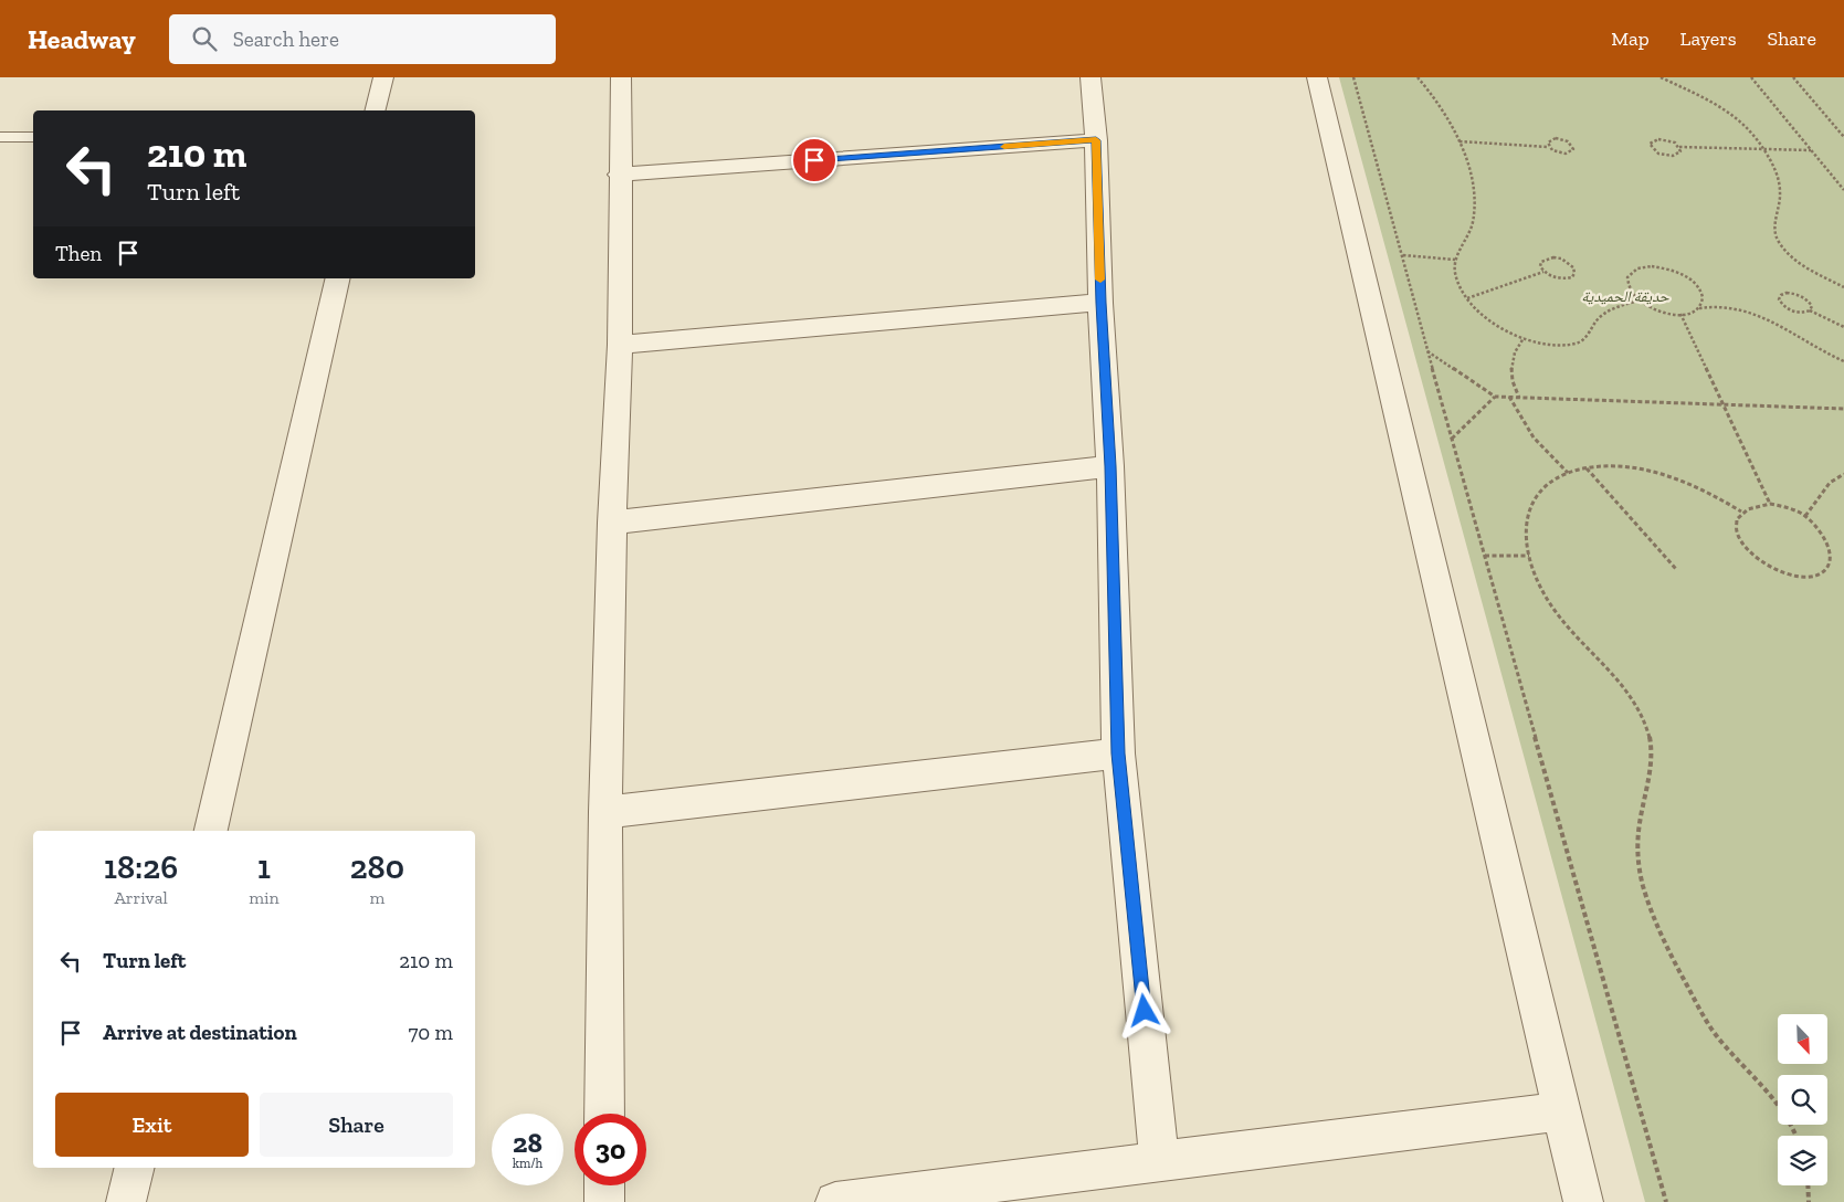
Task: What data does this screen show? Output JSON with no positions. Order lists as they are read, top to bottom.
{
  "parks": ["حديقة الحميدية"],
  "north": "bottom right",
  "page": {
    "header": "Headway",
    "search": "Search here",
    "nav": ["Map", "Layers", "Share"],
    "turn": ["210 m", "Turn left"],
    "then": "Then",
    "eta": [
      "18:26",
      "Arrival",
      "1",
      "min",
      "280",
      "m"
    ],
    "list": [
      {
        "name": "Turn left",
        "value": "210 m"
      },
      {
        "name": "Arrive at destination",
        "value": "70 m"
      }
    ],
    "buttons": ["Exit", "Share"],
    "speed": "28 km/h",
    "limit": "30"
  }
}
